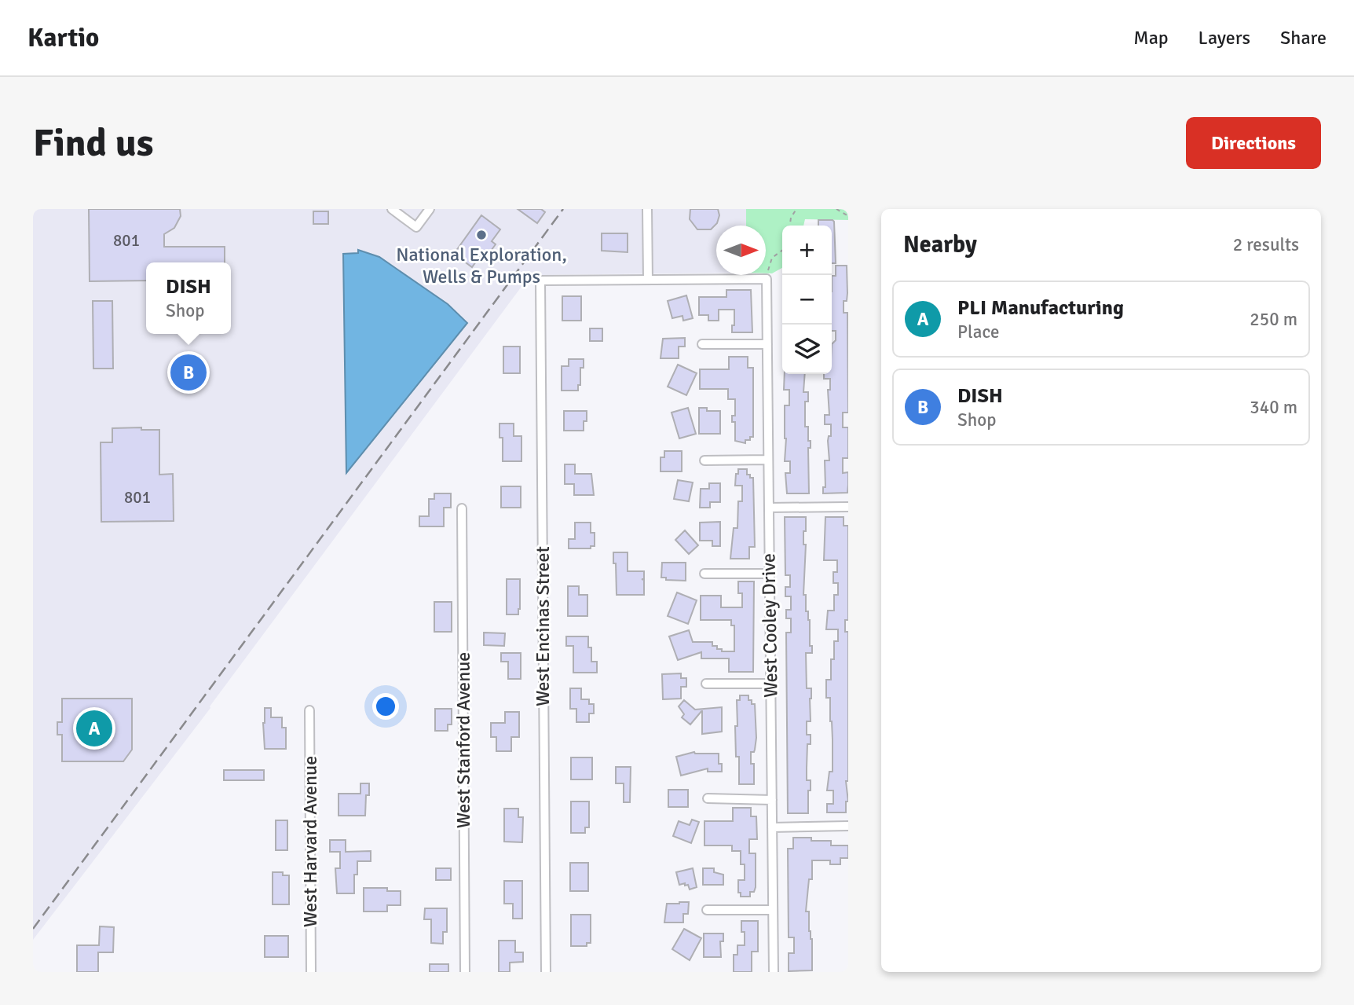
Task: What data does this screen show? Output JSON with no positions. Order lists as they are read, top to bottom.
{
  "streets": {
    "street": [
      "West Cooley Drive",
      "West Encinas Street",
      "West Stanford Avenue",
      "West Harvard Avenue"
    ]
  },
  "places": ["National Exploration, Wells & Pumps"],
  "house_numbers": ["801", "801"],
  "north": "right",
  "page": {
    "header": "Kartio",
    "nav": ["Map", "Layers", "Share"],
    "buttons": "Directions",
    "title": "Find us",
    "heading": ["Nearby", "2 results"],
    "map_buttons": ["+", "−"],
    "popup": ["DISH", "Shop"],
    "list": [
      {
        "mark": "A",
        "name": "PLI Manufacturing",
        "note": "Place",
        "value": "250 m"
      },
      {
        "mark": "B",
        "name": "DISH",
        "note": "Shop",
        "value": "340 m"
      }
    ],
    "pins": ["B", "A"]
  }
}
